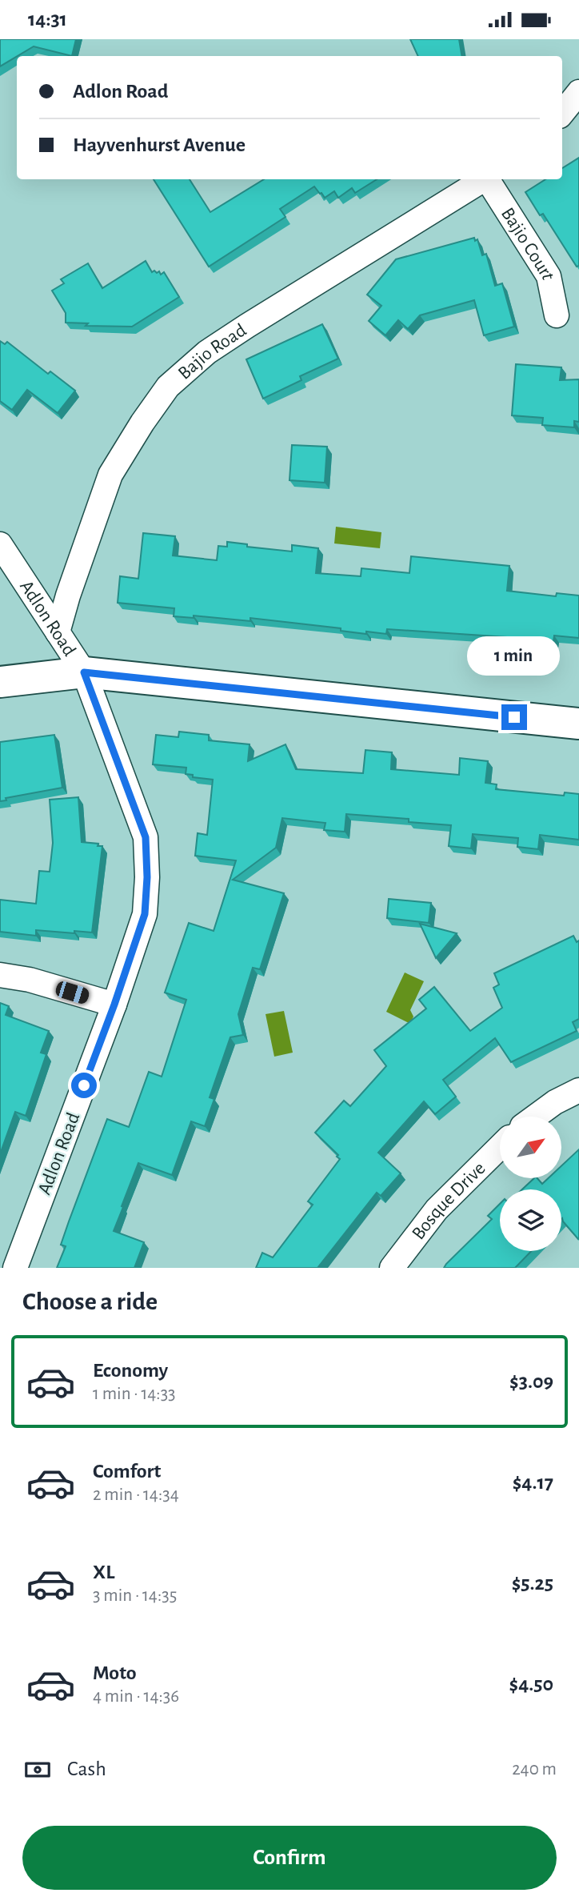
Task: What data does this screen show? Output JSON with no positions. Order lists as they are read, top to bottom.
{
  "streets": {
    "street": [
      "Bajio Court",
      "Bajio Road",
      "Adlon Road",
      "Bosque Drive"
    ]
  },
  "crossings": [
    ["Bajio Road", "Adlon Road"]
  ],
  "north": "top right",
  "page": {
    "status": "14:31",
    "banner": ["Adlon Road", "Hayvenhurst Avenue"],
    "bubble": "1 min",
    "heading": "Choose a ride",
    "list": [
      {
        "name": "Economy",
        "note": "1 min · 14:33",
        "value": "$3.09"
      },
      {
        "name": "Comfort",
        "note": "2 min · 14:34",
        "value": "$4.17"
      },
      {
        "name": "XL",
        "note": "3 min · 14:35",
        "value": "$5.25"
      },
      {
        "name": "Moto",
        "note": "4 min · 14:36",
        "value": "$4.50"
      }
    ],
    "pay": ["Cash", "240 m"],
    "buttons": "Confirm"
  }
}
